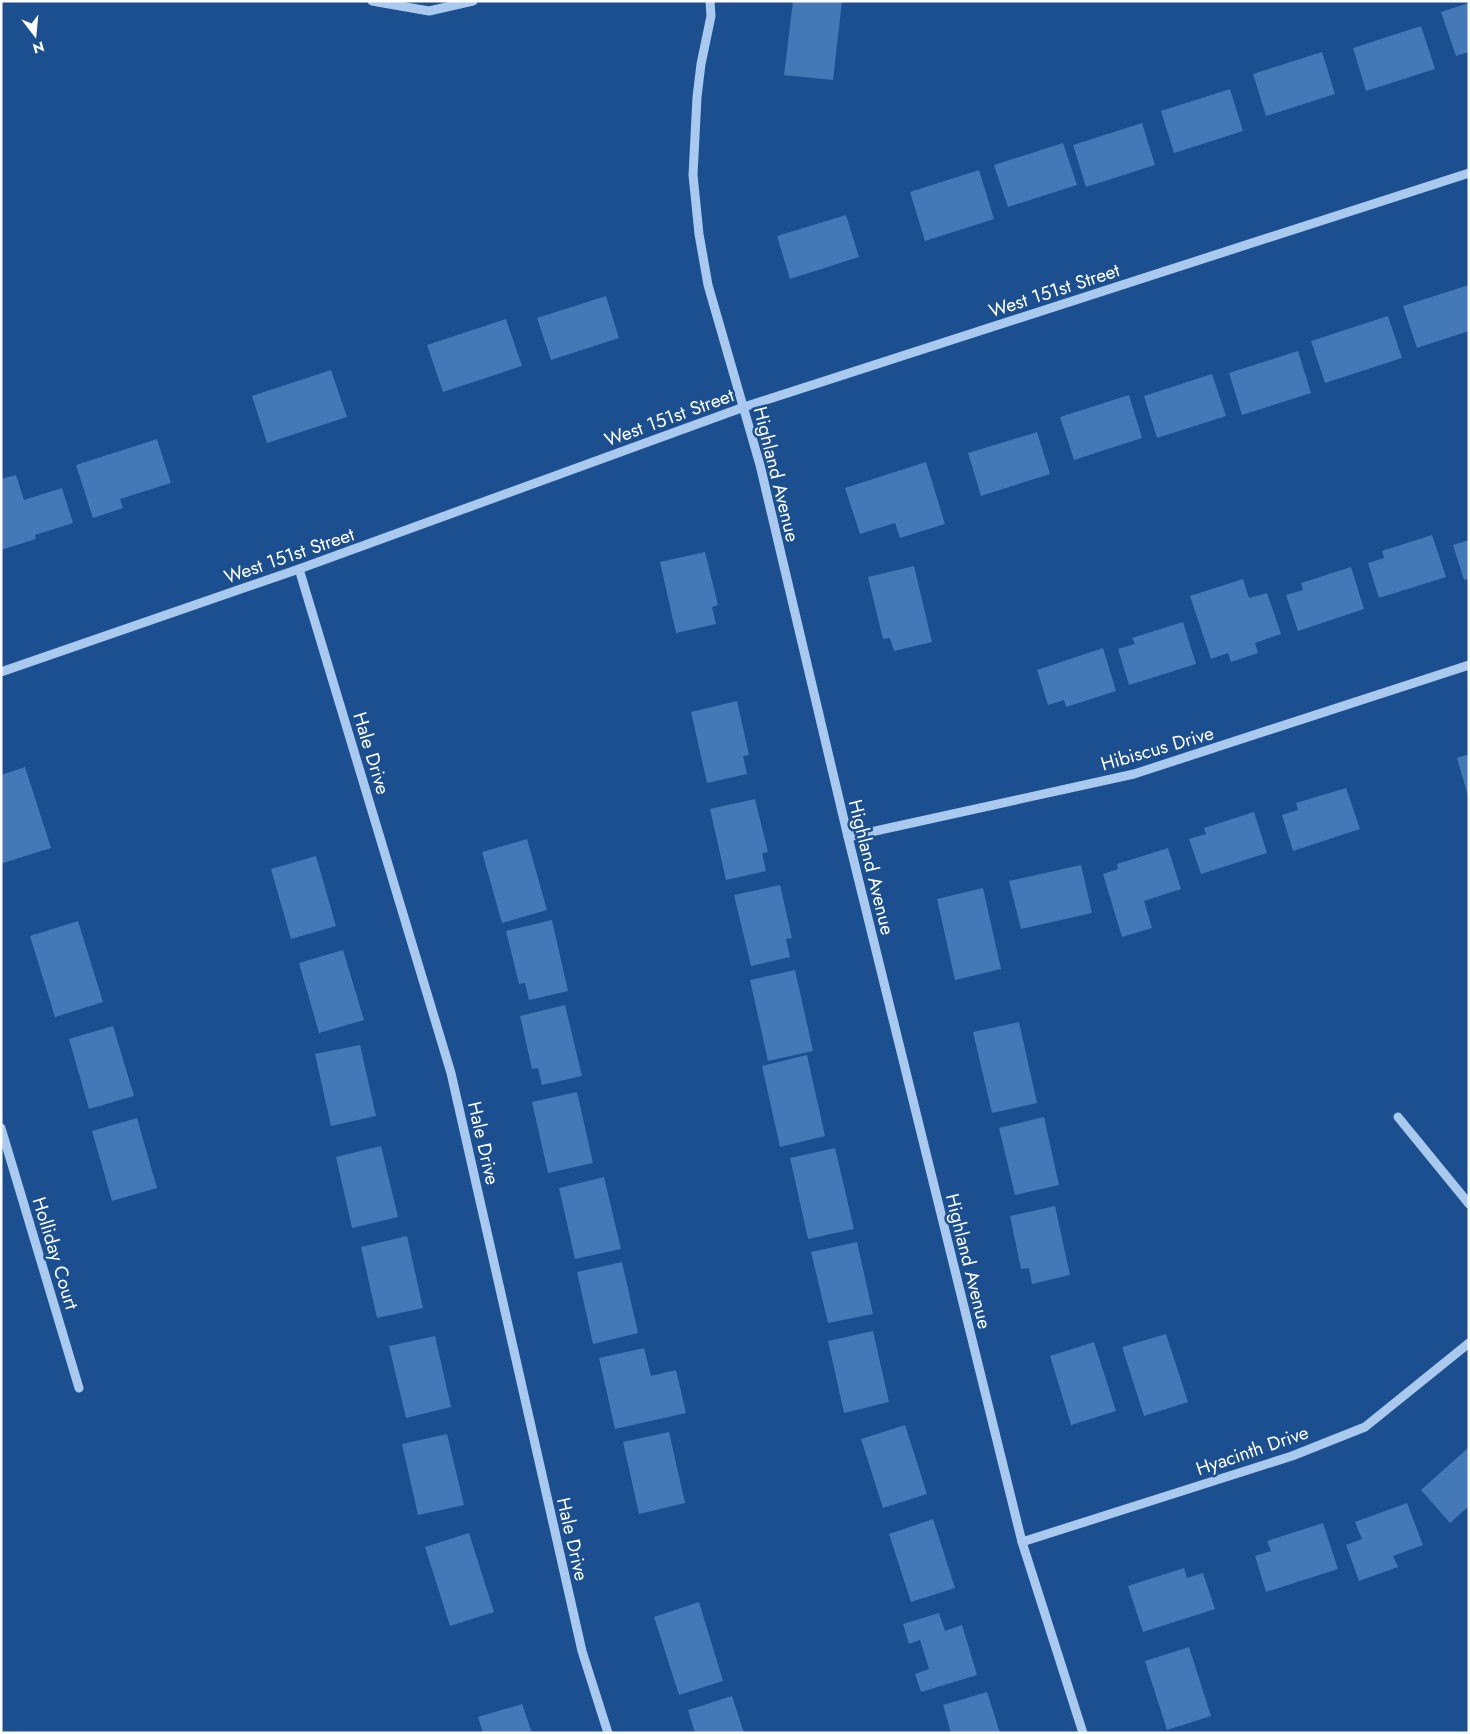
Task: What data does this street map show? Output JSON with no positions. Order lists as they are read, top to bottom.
{
  "streets": {
    "street": [
      "West 151st Street",
      "Highland Avenue",
      "Hibiscus Drive",
      "Hale Drive",
      "Holliday Court",
      "Hyacinth Drive"
    ]
  },
  "crossings": [
    ["West 151st Street", "Highland Avenue"],
    ["West 151st Street", "Hale Drive"],
    ["Highland Avenue", "Hibiscus Drive"],
    ["Highland Avenue", "Hyacinth Drive"]
  ],
  "north": "bottom"
}
